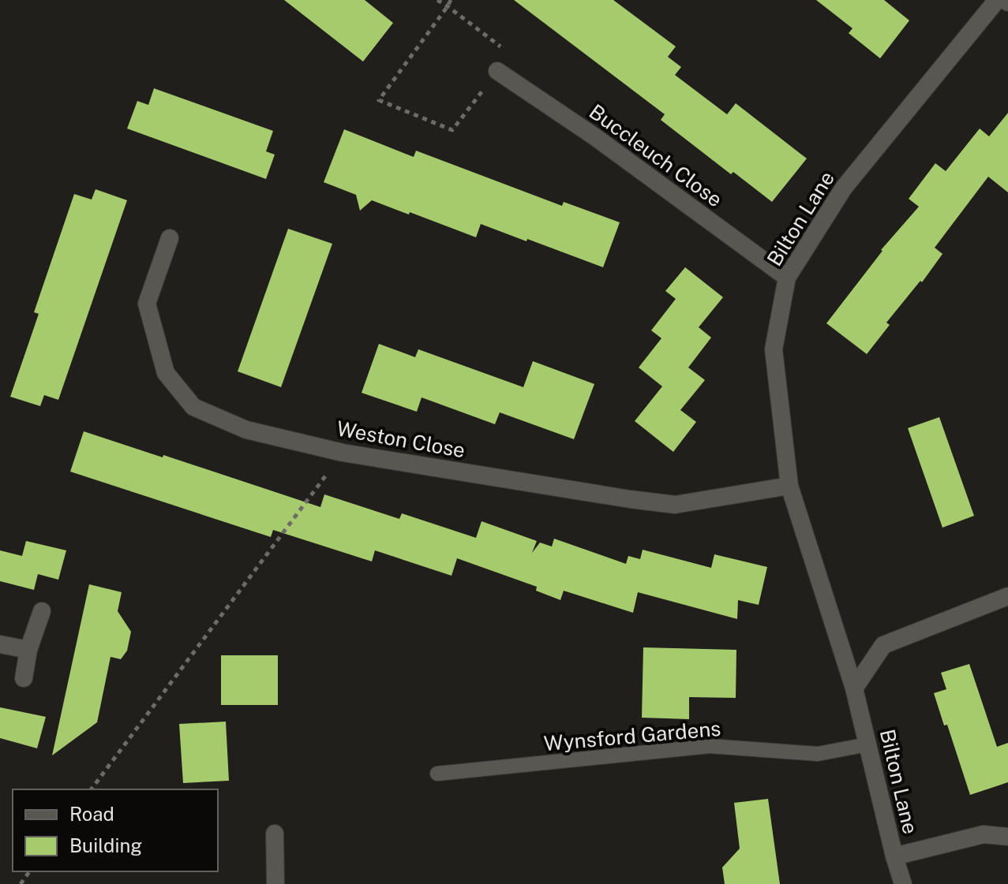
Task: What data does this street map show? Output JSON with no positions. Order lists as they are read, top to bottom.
{
  "streets": {
    "street": ["Buccleuch Close", "Bilton Lane", "Weston Close"],
    "lane": ["Wynsford Gardens"]
  },
  "crossings": [
    ["Buccleuch Close", "Bilton Lane"],
    ["Bilton Lane", "Weston Close"],
    ["Bilton Lane", "Wynsford Gardens"]
  ],
  "legend": ["Road", "Building"]
}
